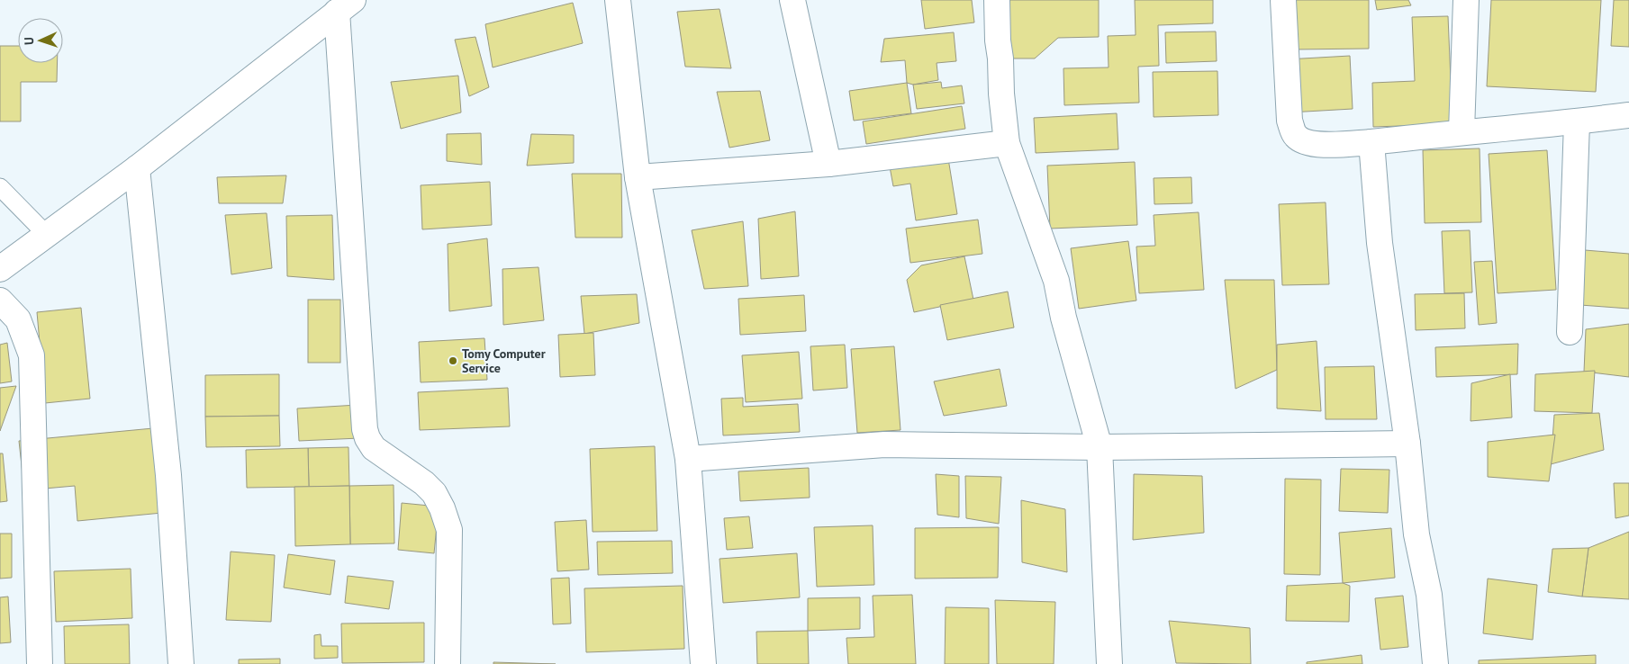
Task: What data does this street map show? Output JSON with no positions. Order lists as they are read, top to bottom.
{
  "places": ["Tomy Computer Service"],
  "north": "left"
}
